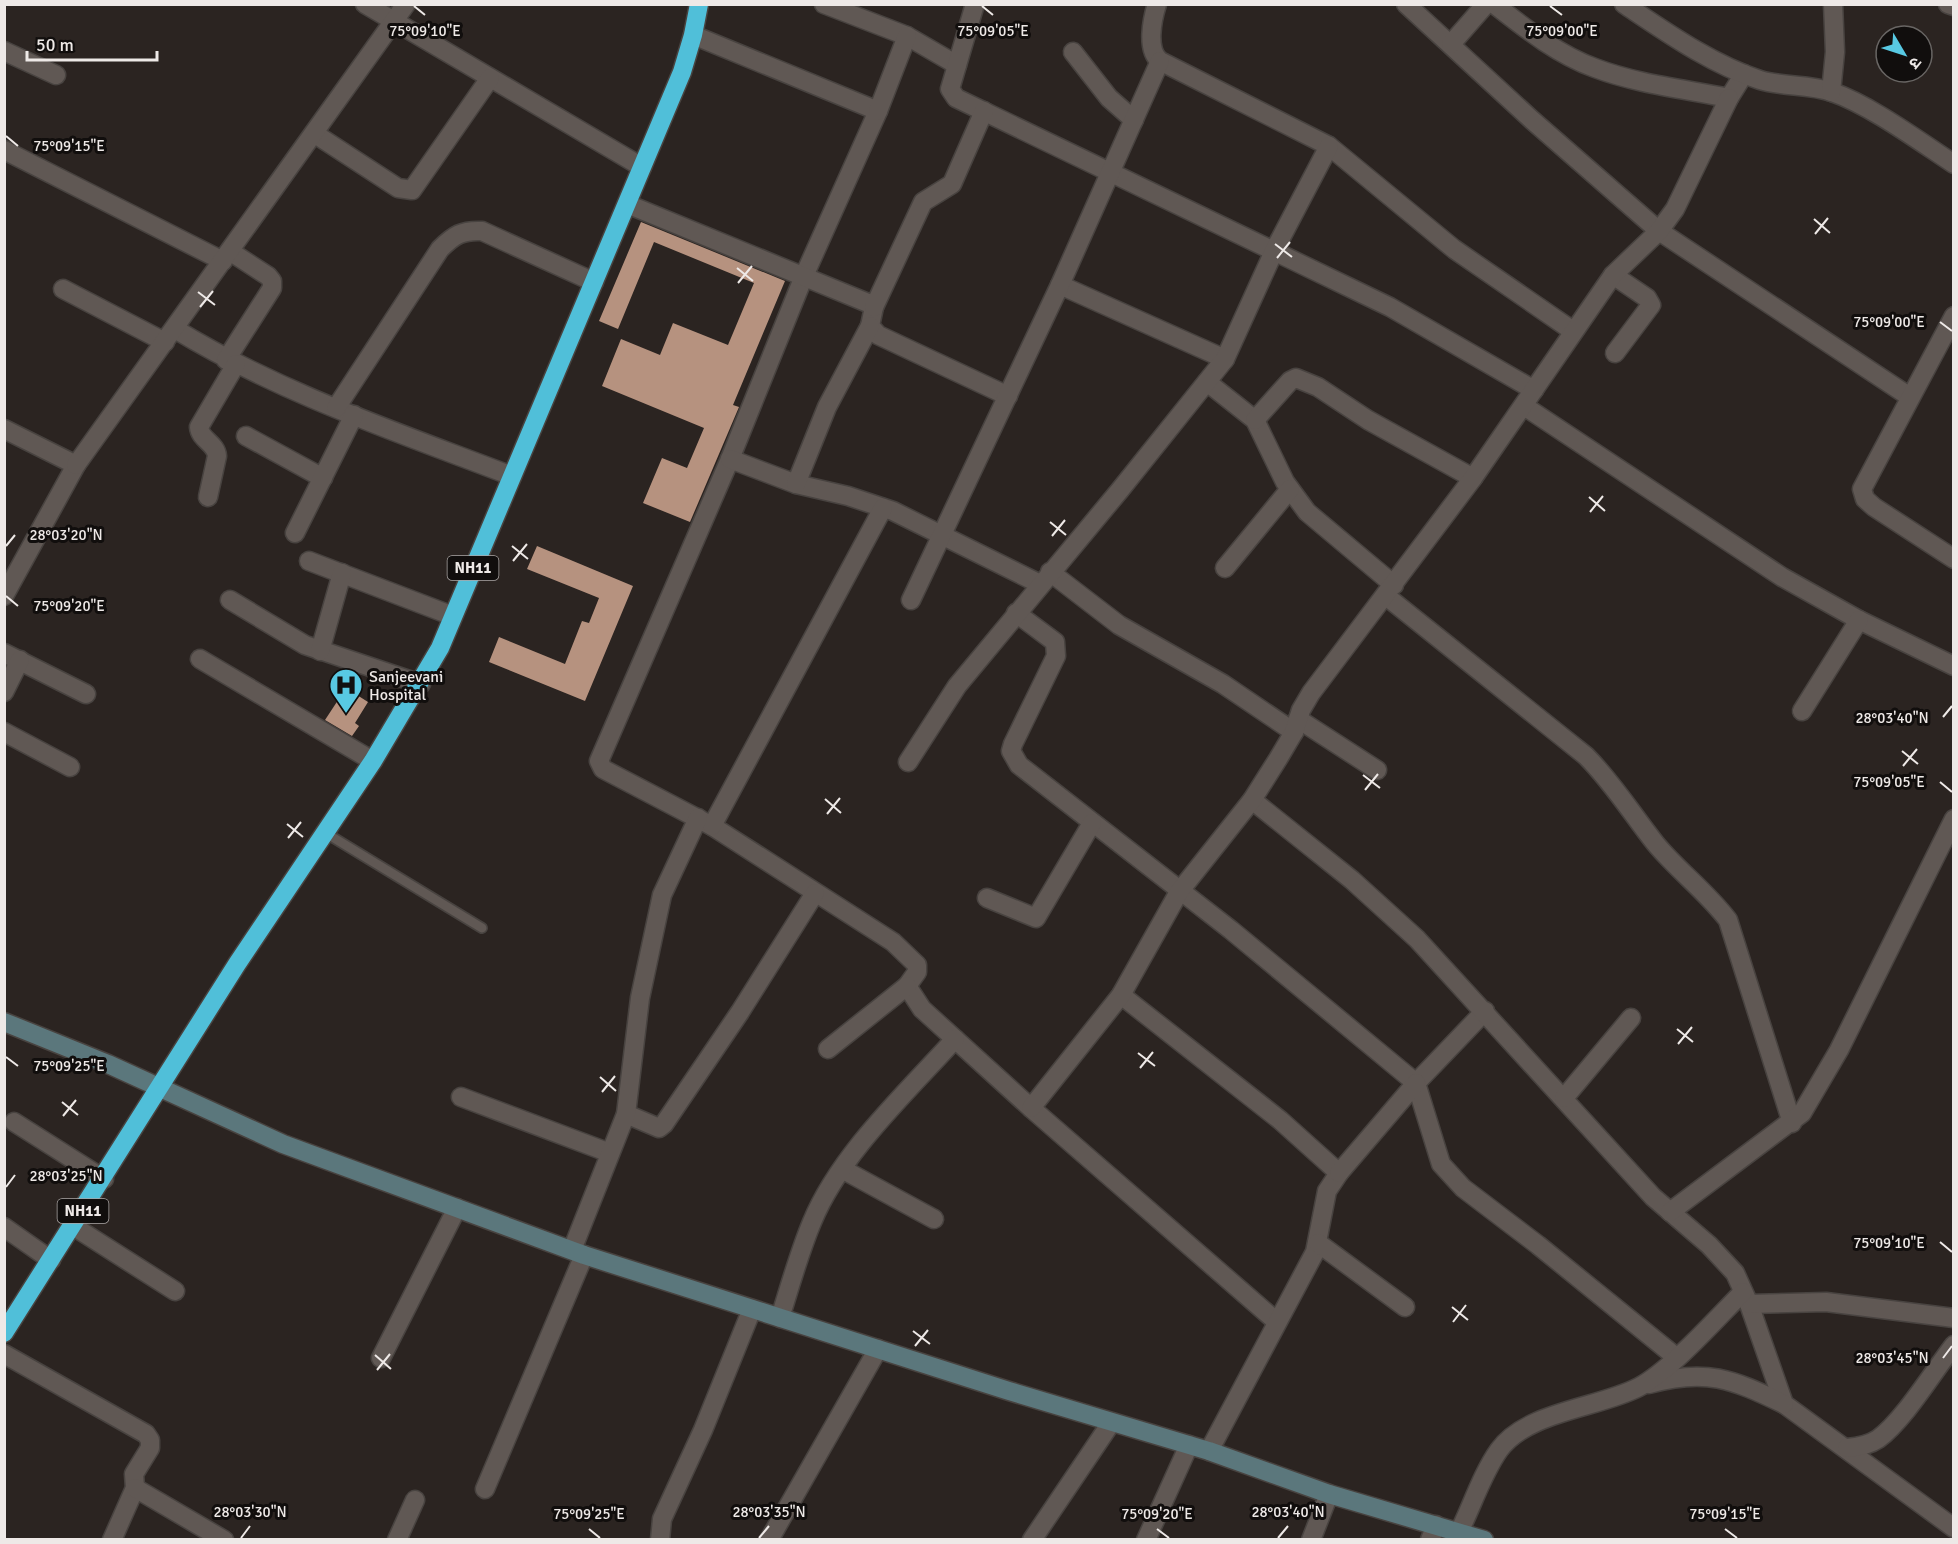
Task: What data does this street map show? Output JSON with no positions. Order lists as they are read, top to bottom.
{
  "streets": {
    "highway": ["NH11"]
  },
  "places": {
    "hospital": ["Sanjeevani Hospital"]
  },
  "scale_bar": "50 m",
  "north": "bottom right",
  "coordinates": [
    "75°09'00\"E",
    "75°09'10\"E",
    "75°09'05\"E",
    "75°09'15\"E",
    "28°03'20\"N",
    "75°09'20\"E",
    "28°03'40\"N",
    "75°09'25\"E",
    "28°03'25\"N",
    "28°03'45\"N",
    "28°03'30\"N",
    "28°03'35\"N"
  ]
}
